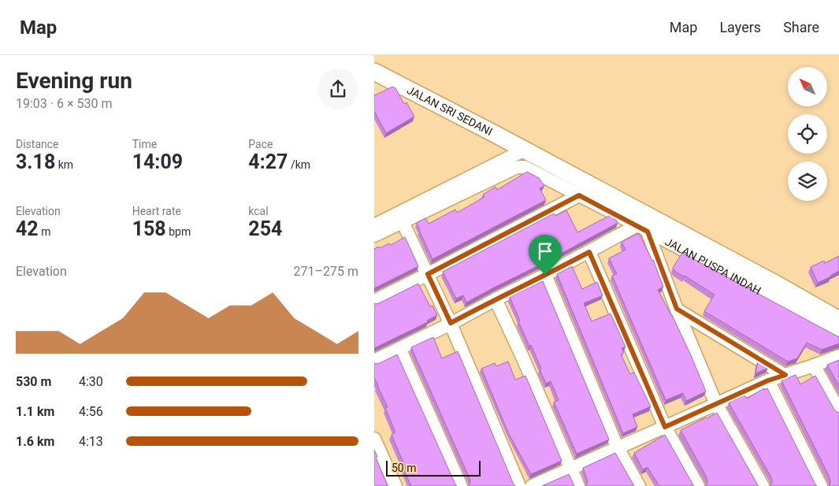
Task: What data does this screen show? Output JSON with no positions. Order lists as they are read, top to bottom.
{
  "streets": {
    "street": ["JALAN SRI SEDANI", "JALAN PUSPA INDAH"]
  },
  "scale_bar": "50 m",
  "north": "top left",
  "page": {
    "header": "Map",
    "nav": ["Map", "Layers", "Share"],
    "heading": ["Evening run", "19:03 · 6 × 530 m"],
    "stats": [
      ["Distance", "3.18 km"],
      ["Time", "14:09"],
      ["Pace", "4:27 /km"],
      ["Elevation", "42 m"],
      ["Heart rate", "158 bpm"],
      ["kcal", "254"]
    ],
    "chart": ["Elevation", "271–275 m"],
    "list": [
      {
        "name": "530 m",
        "note": "4:30"
      },
      {
        "name": "1.1 km",
        "note": "4:56"
      },
      {
        "name": "1.6 km",
        "note": "4:13"
      }
    ],
    "scale": "50 m"
  }
}
